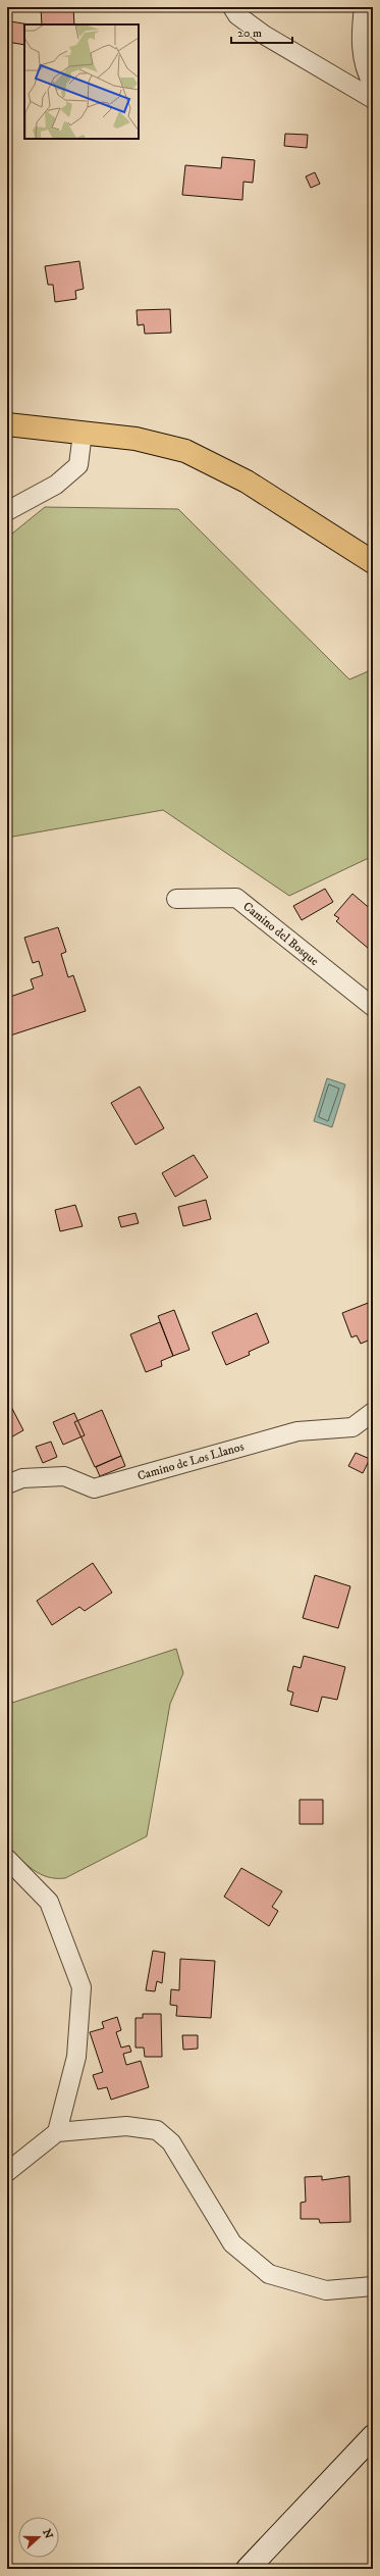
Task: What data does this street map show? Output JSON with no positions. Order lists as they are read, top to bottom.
{
  "streets": {
    "street": ["Camino del Bosque", "Camino de Los Llanos"]
  },
  "scale_bar": "20 m",
  "north": "right"
}
